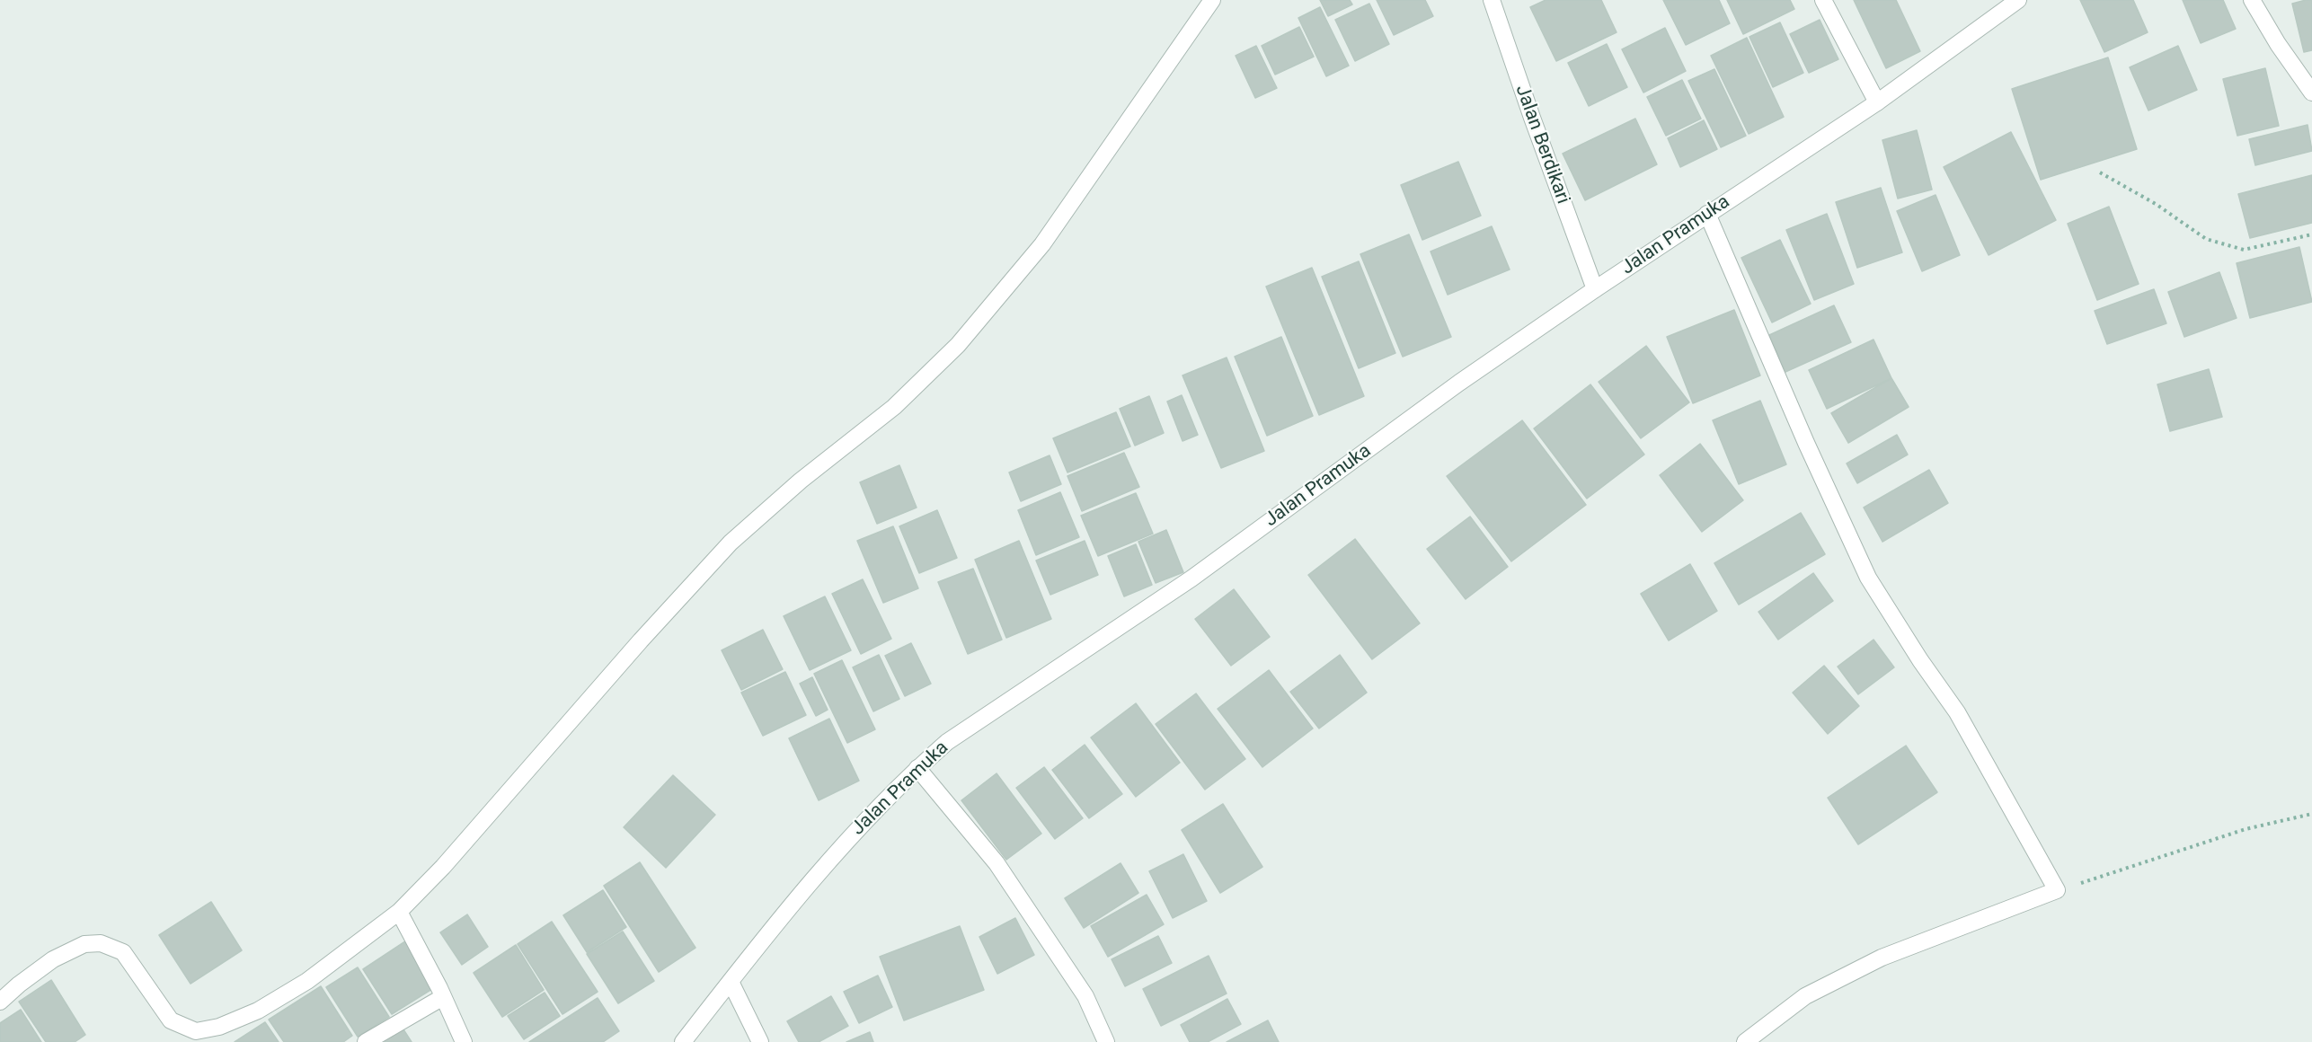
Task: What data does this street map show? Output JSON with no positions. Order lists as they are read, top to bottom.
{
  "streets": {
    "street": ["Jalan Berdikari", "Jalan Pramuka"]
  },
  "crossings": [
    ["Jalan Berdikari", "Jalan Pramuka"]
  ]
}
